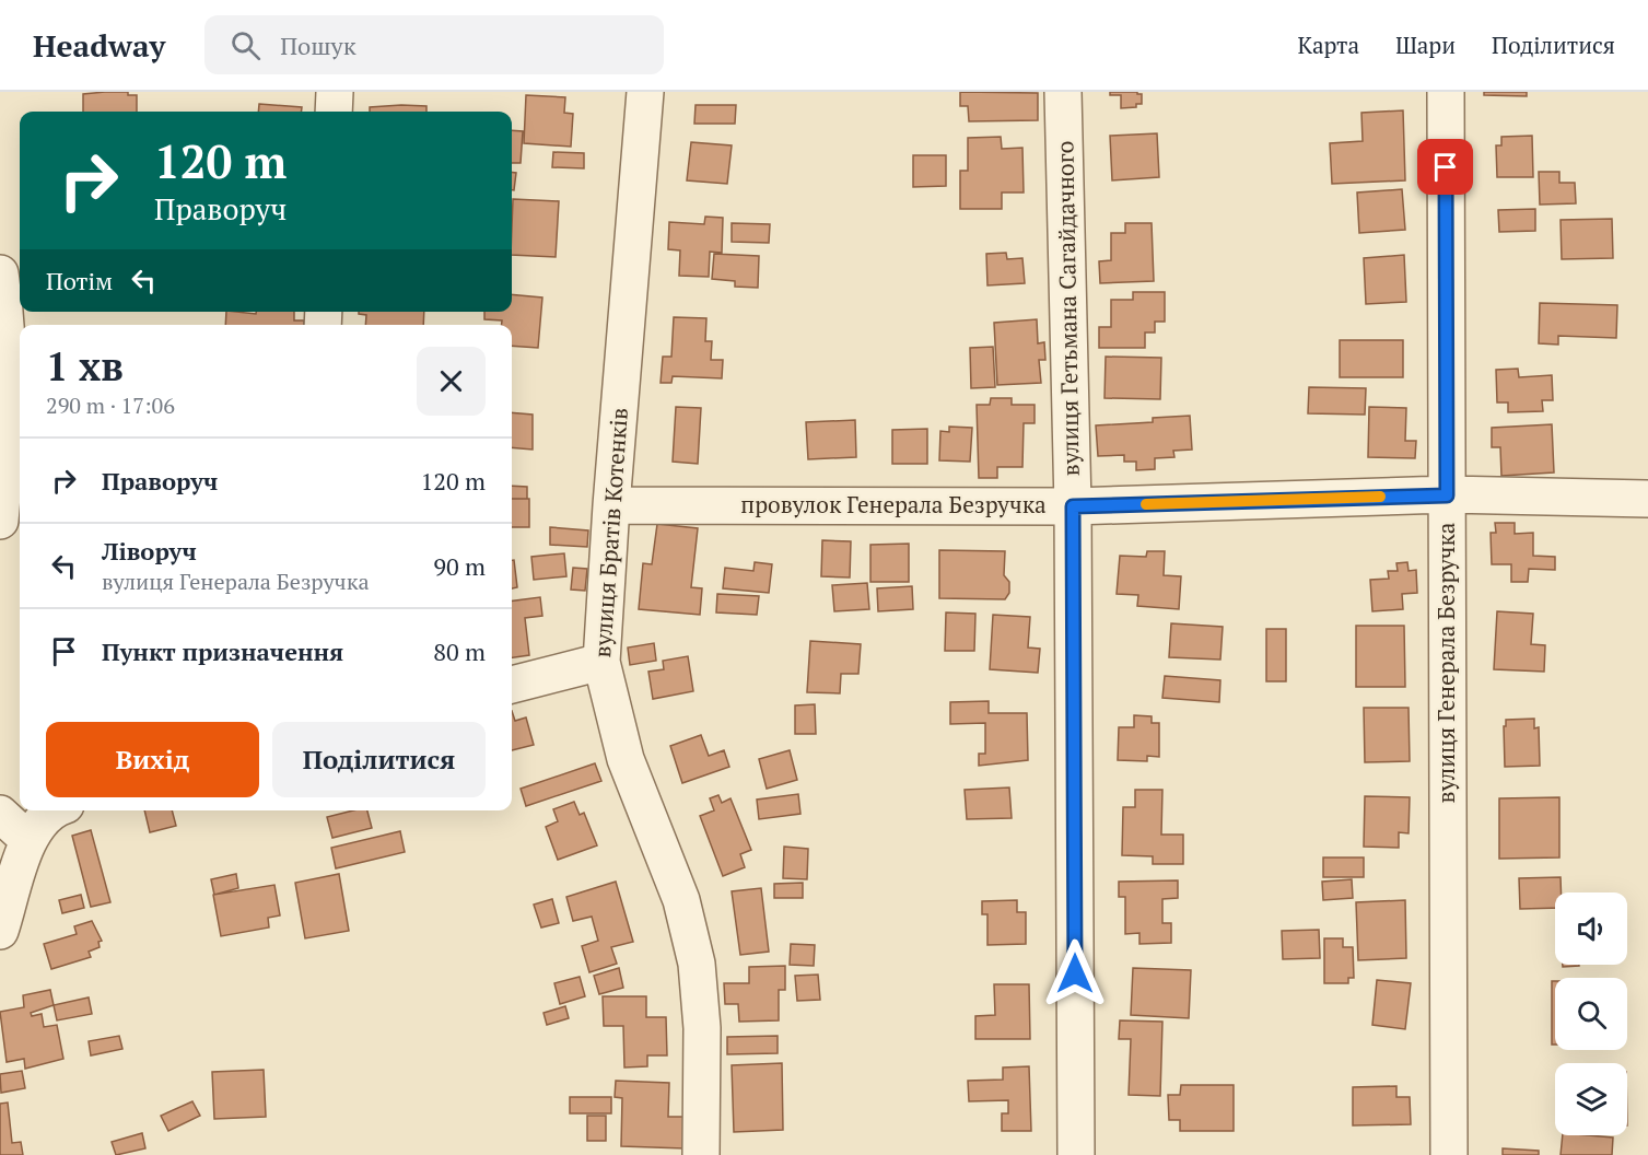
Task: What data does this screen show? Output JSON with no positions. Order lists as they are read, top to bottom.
{
  "streets": {
    "street": [
      "вулиця Гетьмана Сагайдачного",
      "провулок Генерала Безручка",
      "вулиця Братів Котенків",
      "вулиця Генерала Безручка"
    ]
  },
  "crossings": [
    ["вулиця Гетьмана Сагайдачного", "провулок Генерала Безручка"],
    ["провулок Генерала Безручка", "вулиця Братів Котенків"],
    ["провулок Генерала Безручка", "вулиця Генерала Безручка"]
  ],
  "page": {
    "header": "Headway",
    "search": "Пошук",
    "nav": ["Карта", "Шари", "Поділитися"],
    "turn": ["120 m", "Праворуч"],
    "then": "Потім",
    "heading": ["1 хв", "290 m · 17:06"],
    "list": [
      {
        "name": "Праворуч",
        "value": "120 m"
      },
      {
        "name": "Ліворуч",
        "note": "вулиця Генерала Безручка",
        "value": "90 m"
      },
      {
        "name": "Пункт призначення",
        "value": "80 m"
      }
    ],
    "buttons": ["Вихід", "Поділитися"]
  }
}
